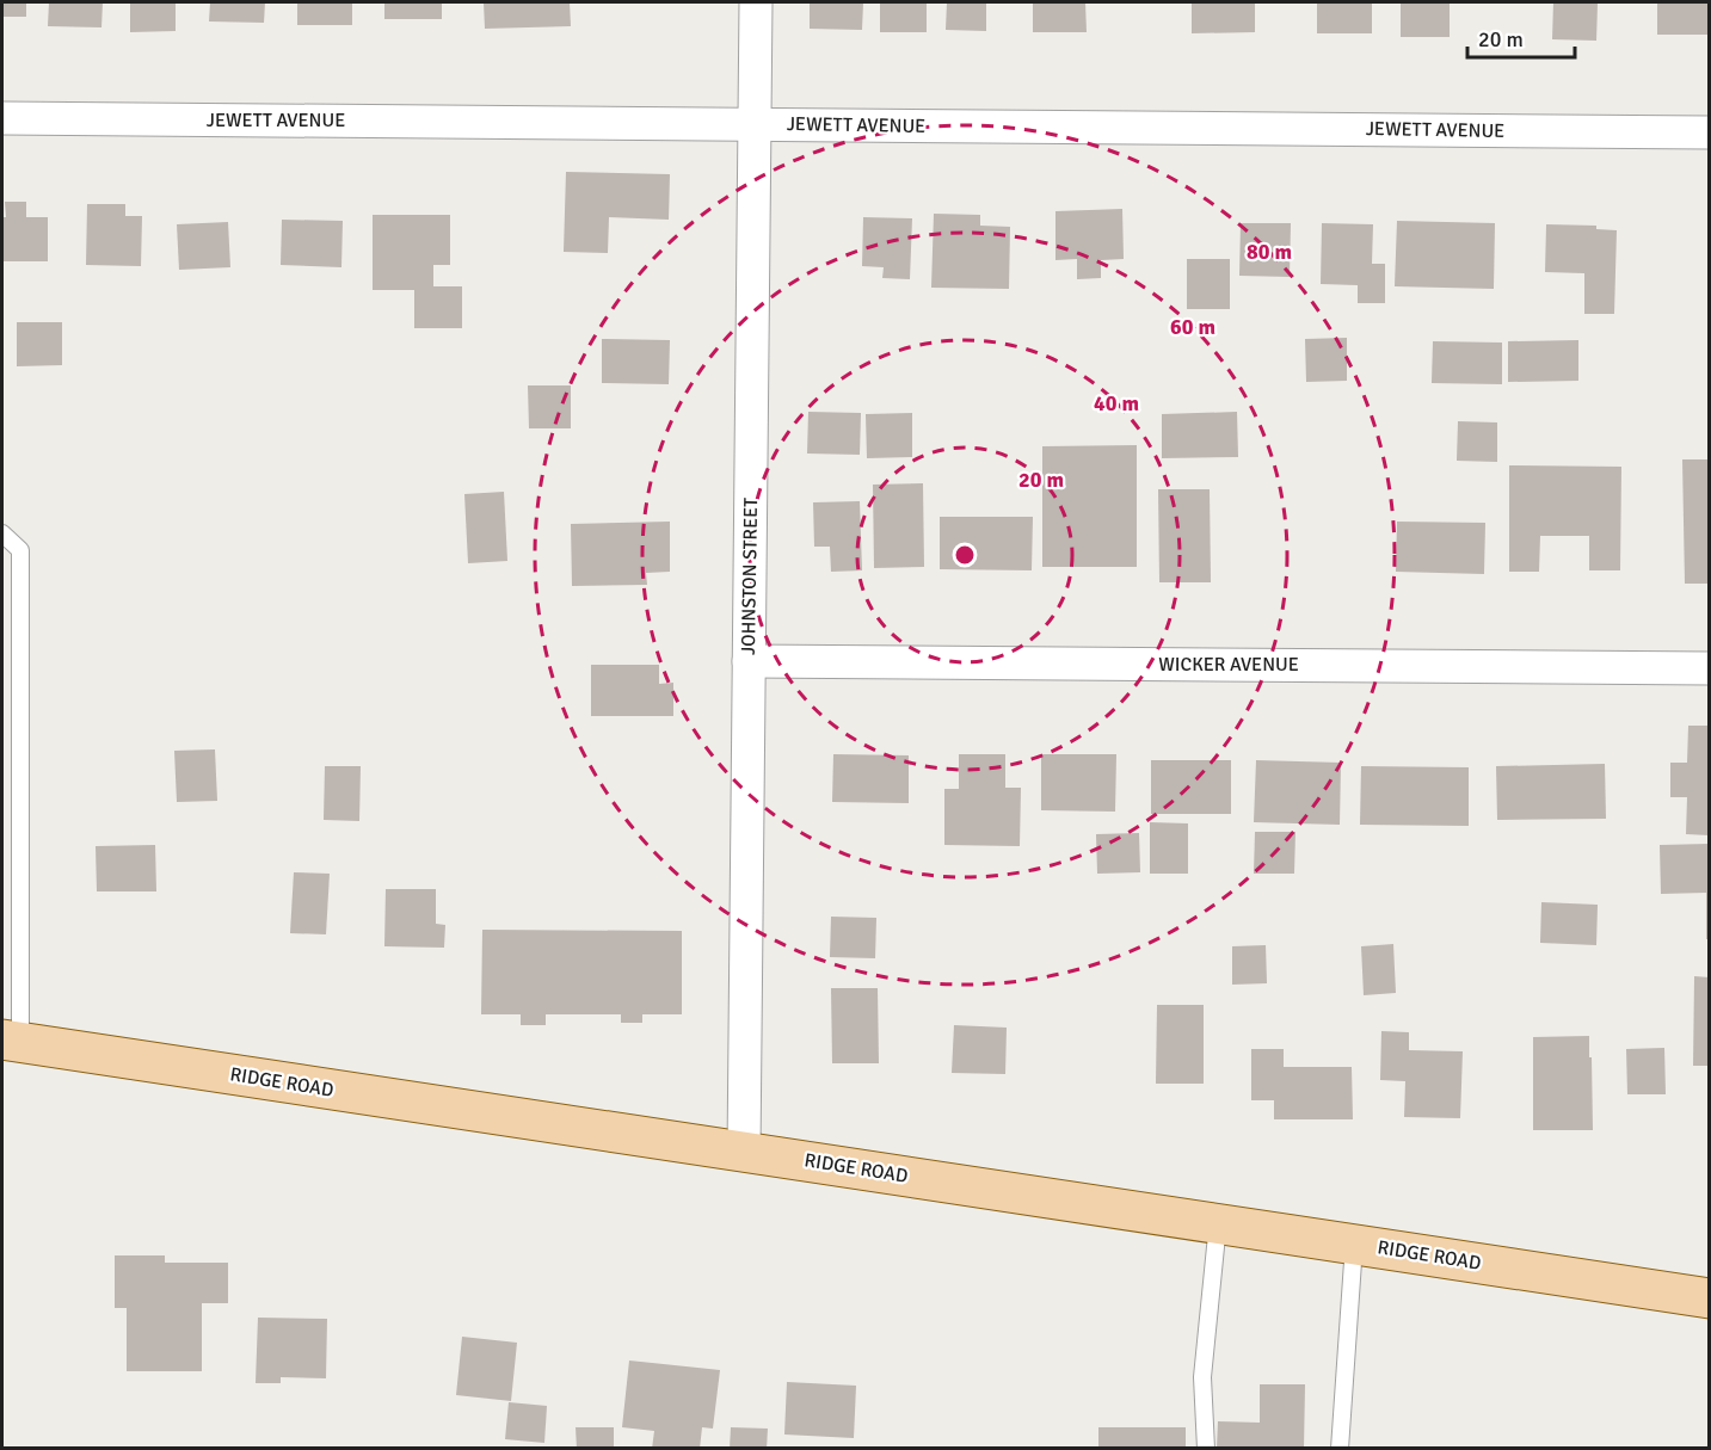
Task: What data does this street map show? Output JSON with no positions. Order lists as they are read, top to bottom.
{
  "streets": {
    "main road": ["RIDGE ROAD"],
    "street": ["JEWETT AVENUE", "JOHNSTON STREET", "WICKER AVENUE"]
  },
  "crossings": [
    ["JEWETT AVENUE", "JOHNSTON STREET"],
    ["JOHNSTON STREET", "WICKER AVENUE"],
    ["JOHNSTON STREET", "RIDGE ROAD"]
  ],
  "scale_bar": "20 m",
  "rings": [
    "80 m",
    "60 m",
    "40 m",
    "20 m"
  ]
}
